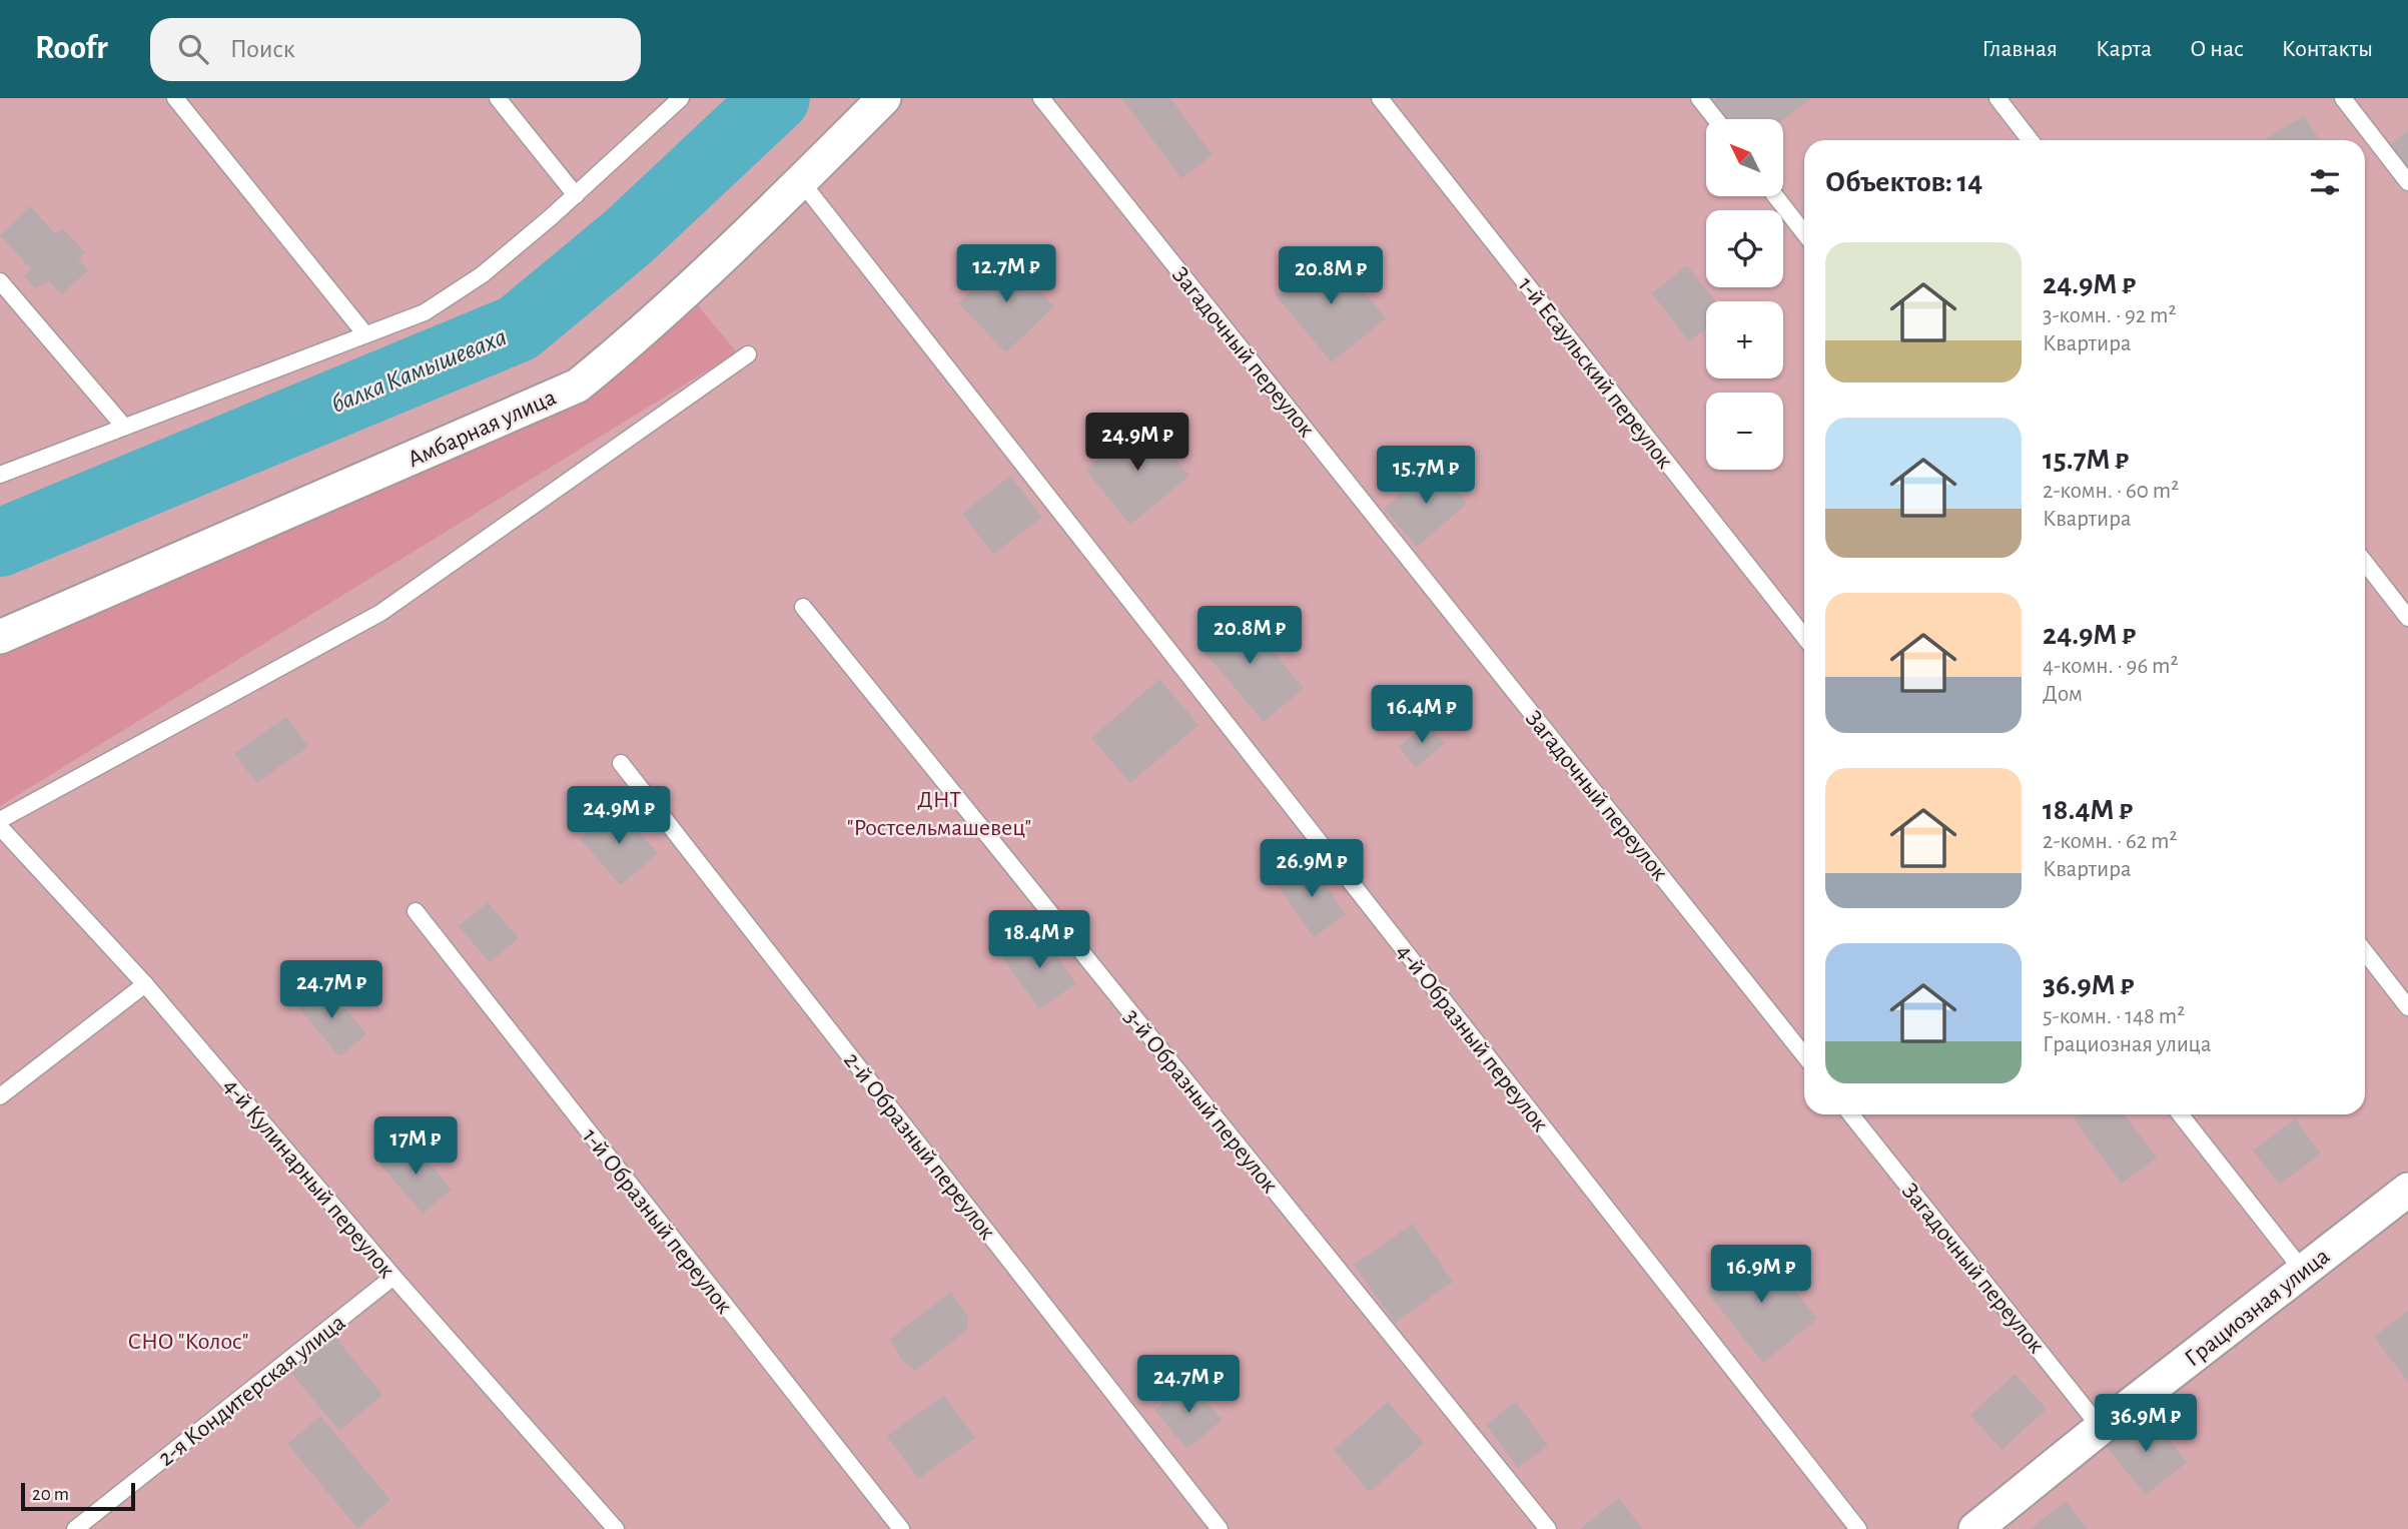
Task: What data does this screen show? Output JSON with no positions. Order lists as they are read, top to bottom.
{
  "streets": {
    "street": ["Амбарная улица", "Грациозная улица"],
    "lane": [
      "Загадочный переулок",
      "1-й Есаульский переулок",
      "4-й Образный переулок",
      "3-й Образный переулок",
      "2-й Образный переулок",
      "4-й Кулинарный переулок",
      "1-й Образный переулок",
      "2-я Кондитерская улица"
    ]
  },
  "crossings": [
    ["Загадочный переулок", "Грациозная улица"],
    ["Амбарная улица", "4-й Образный переулок"],
    ["4-й Кулинарный переулок", "2-я Кондитерская улица"]
  ],
  "water": ["балка Камышеваха"],
  "parks": ["ДНТ \"Ростсельмашевец\"", "СНО \"Колос\""],
  "scale_bar": "20 m",
  "north": "top left",
  "page": {
    "header": "Roofr",
    "search": "Поиск",
    "nav": [
      "Главная",
      "Карта",
      "О нас",
      "Контакты"
    ],
    "map_buttons": ["+", "−"],
    "heading": "Объектов: 14",
    "list": [
      {
        "name": "24.9M ₽",
        "note": "3-комн. · 92 m² · Квартира"
      },
      {
        "name": "15.7M ₽",
        "note": "2-комн. · 60 m² · Квартира"
      },
      {
        "name": "24.9M ₽",
        "note": "4-комн. · 96 m² · Дом"
      },
      {
        "name": "18.4M ₽",
        "note": "2-комн. · 62 m² · Квартира"
      },
      {
        "name": "36.9M ₽",
        "note": "5-комн. · 148 m² · Грациозная улица"
      }
    ],
    "price": [
      "12.7M ₽",
      "20.8M ₽",
      "24.9M ₽",
      "15.7M ₽",
      "20.8M ₽",
      "16.4M ₽",
      "24.9M ₽",
      "26.9M ₽",
      "18.4M ₽",
      "24.7M ₽",
      "17M ₽",
      "16.9M ₽",
      "24.7M ₽",
      "36.9M ₽"
    ],
    "scale": "20 m"
  }
}
